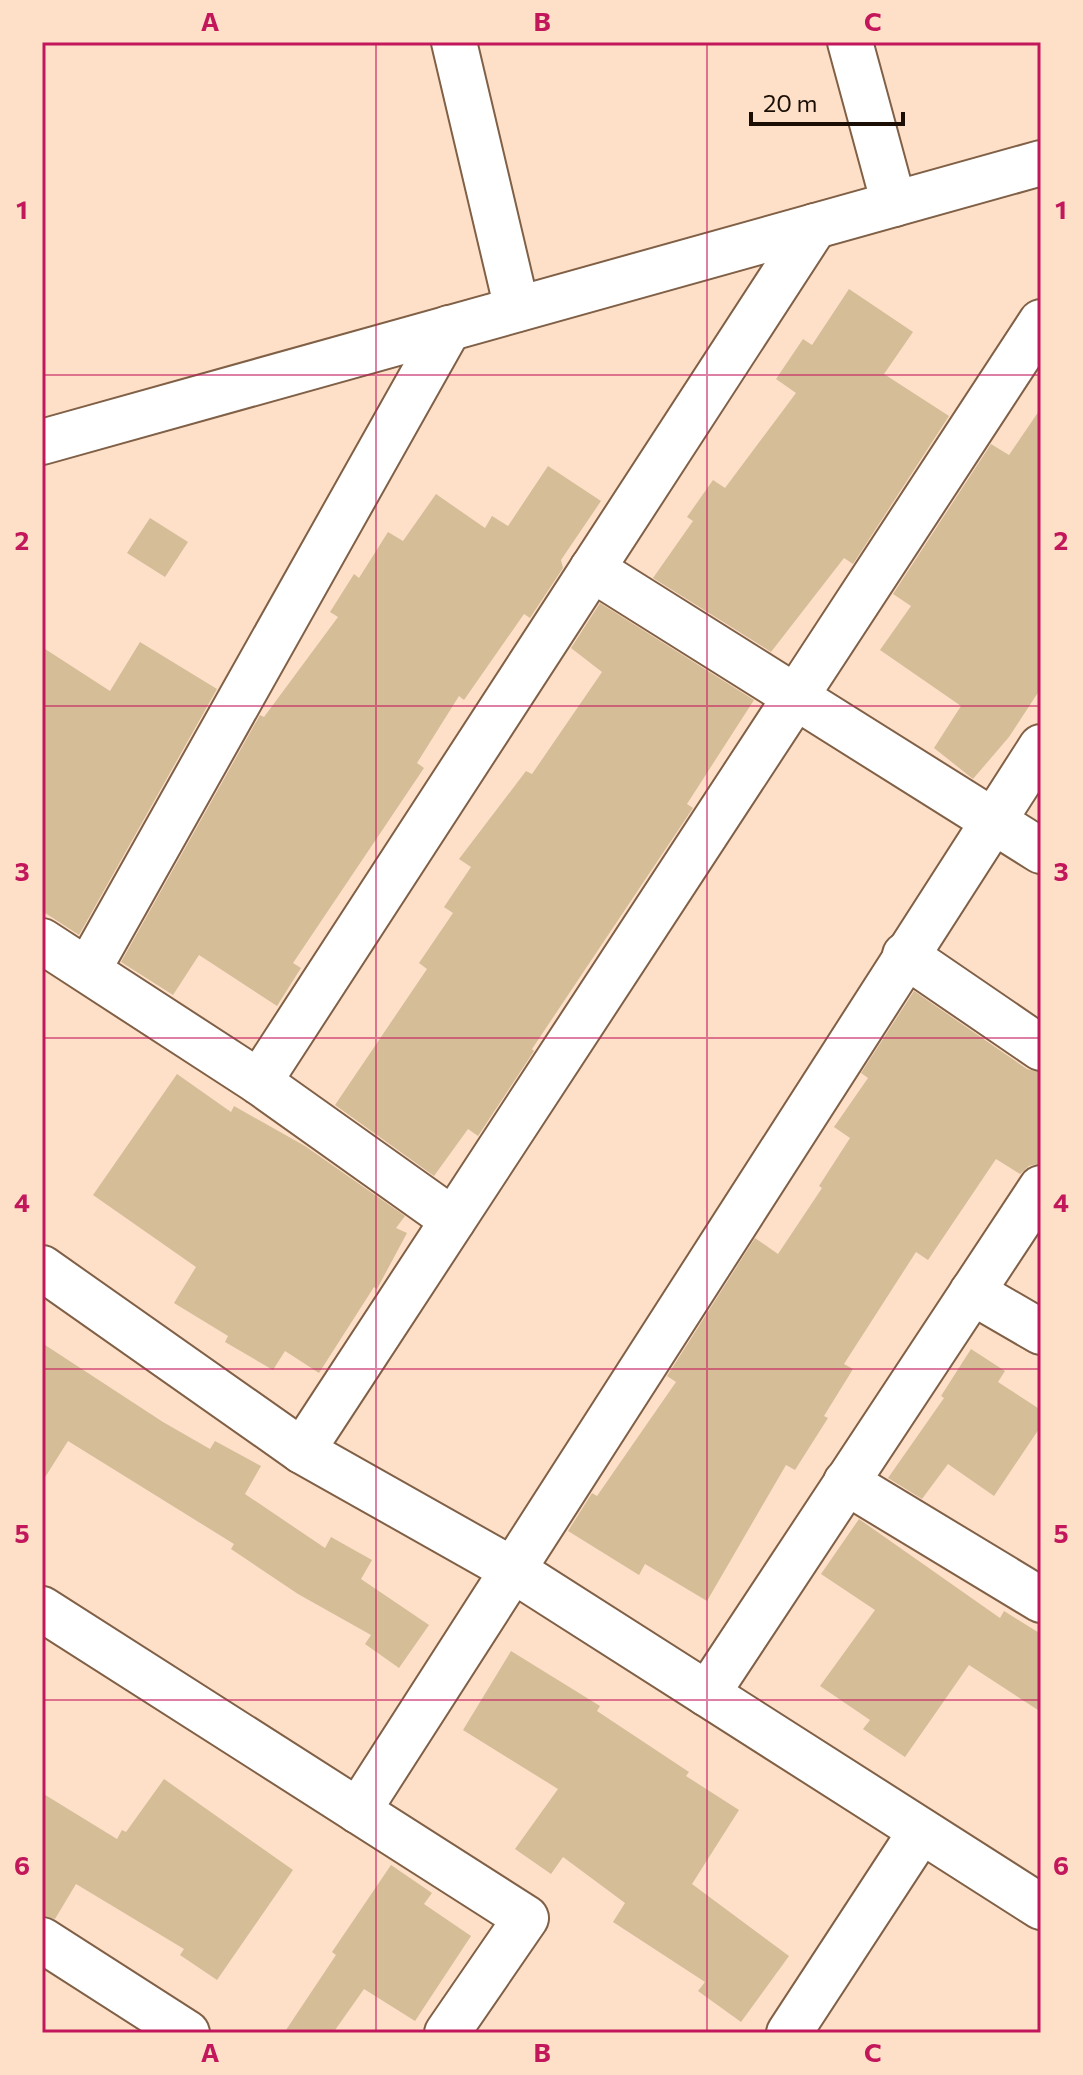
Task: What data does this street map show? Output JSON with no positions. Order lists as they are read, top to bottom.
{
  "scale_bar": "20 m",
  "grid": {
    "columns": ["A", "B", "C"],
    "rows": [
      "1",
      "2",
      "3",
      "4",
      "5",
      "6"
    ]
  }
}
